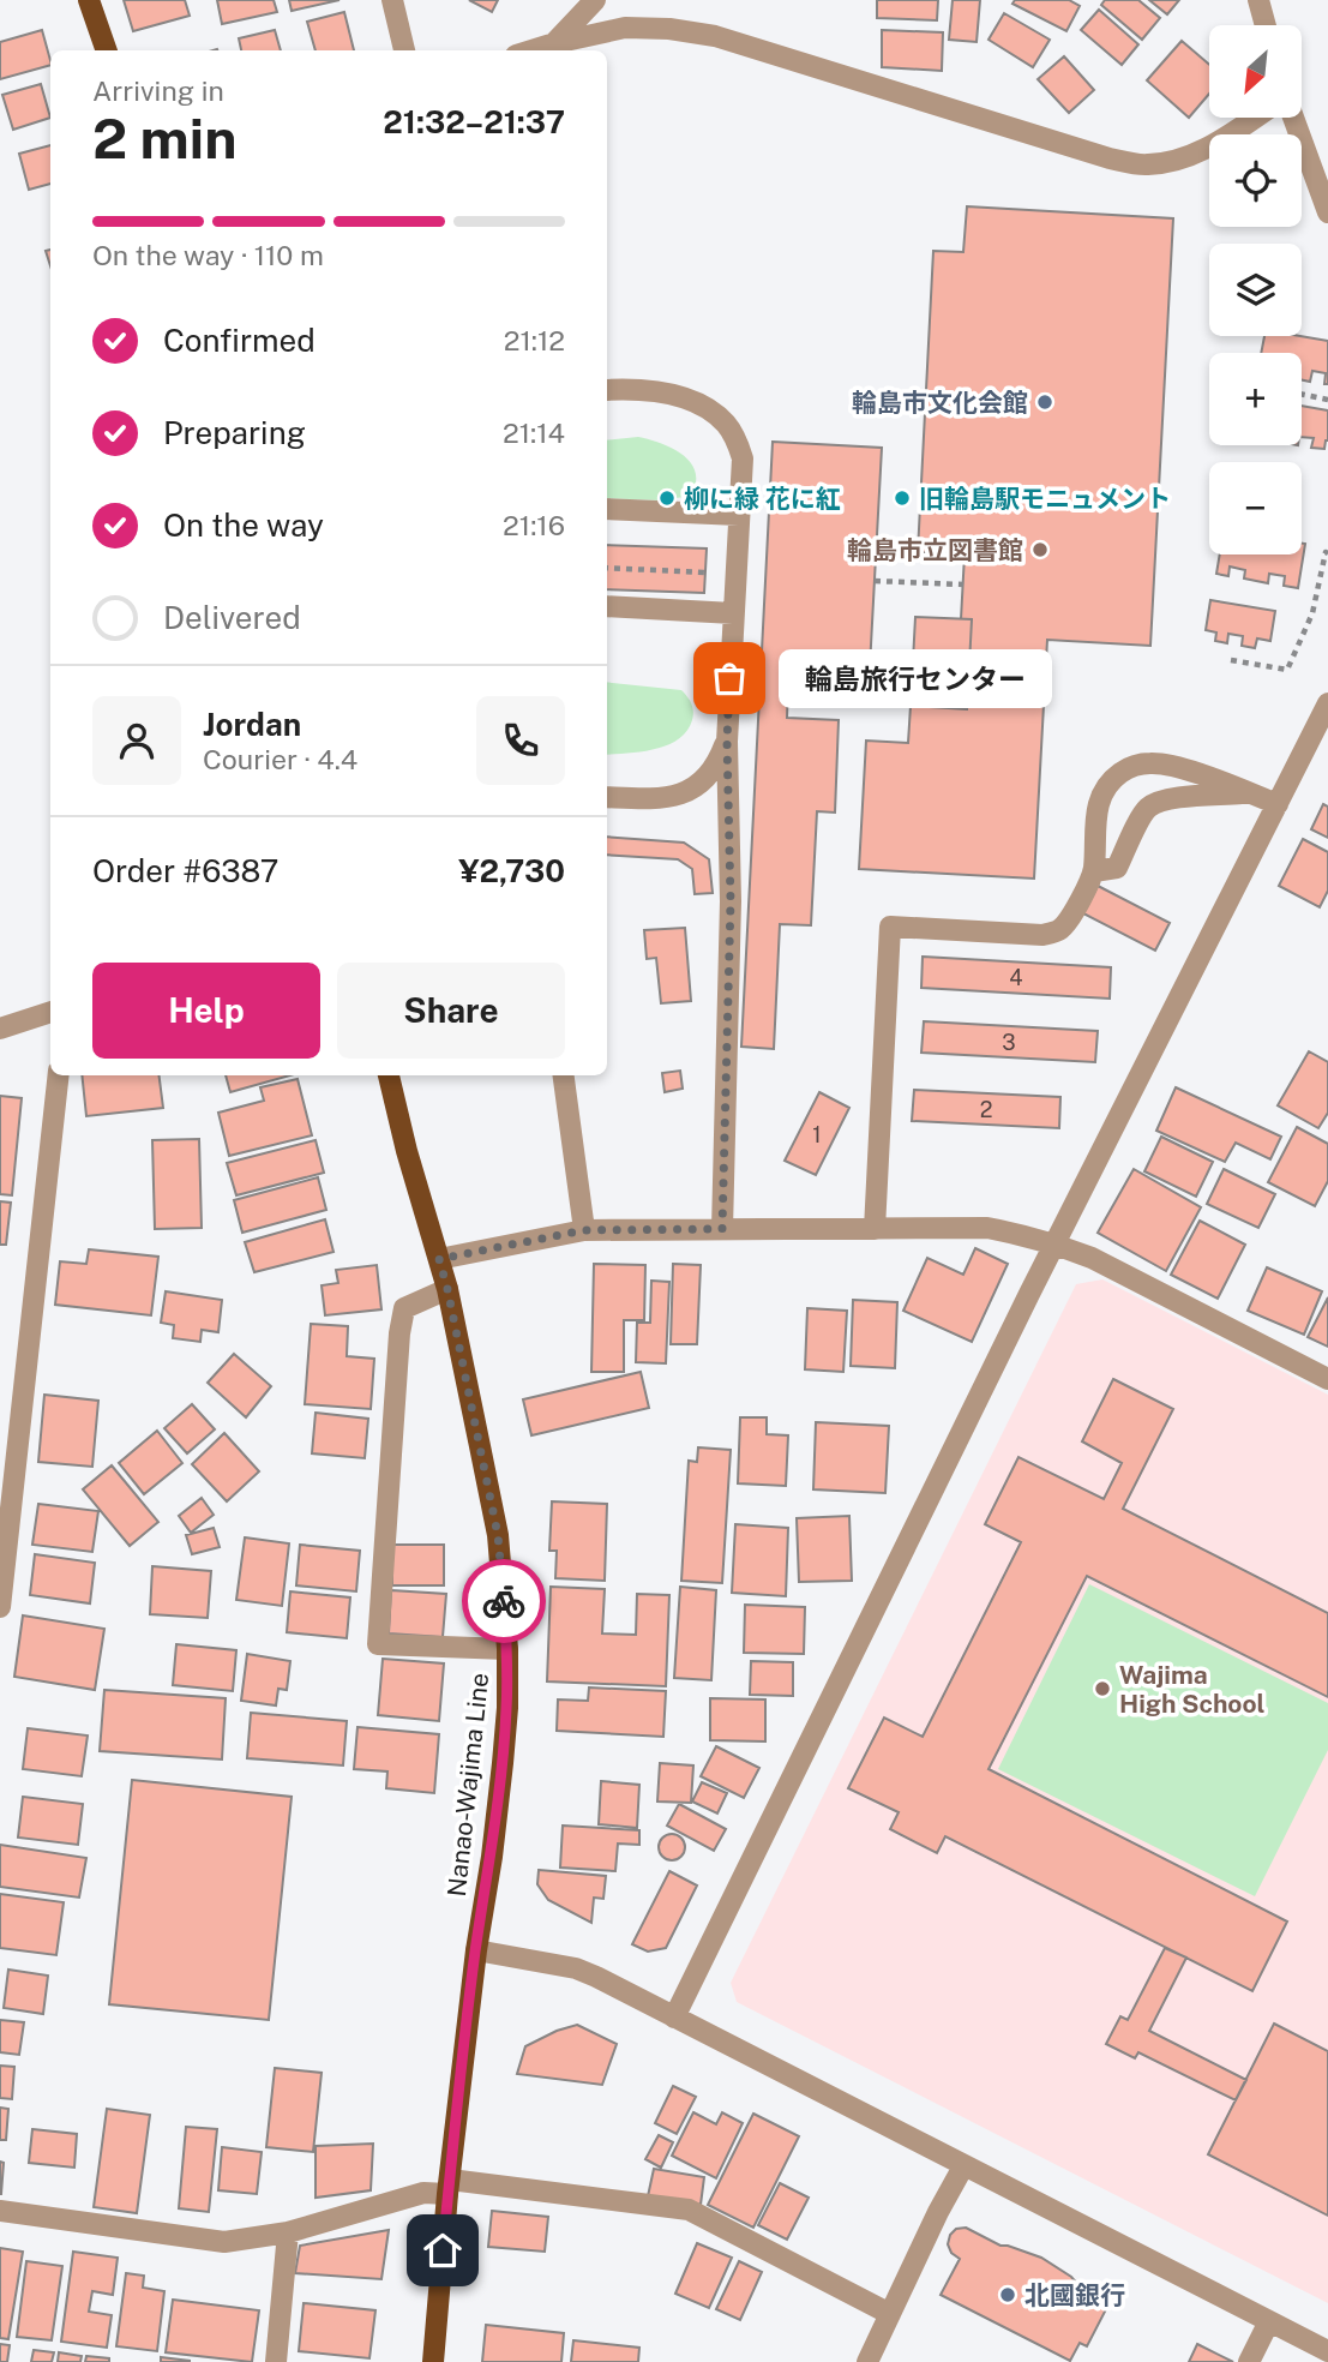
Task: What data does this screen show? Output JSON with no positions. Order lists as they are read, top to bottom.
{
  "streets": {
    "main road": ["Nanao-Wajima Line"]
  },
  "places": [
    "輪島市文化会館",
    "柳に緑 花に紅",
    "旧輪島駅モニュメント",
    "輪島市立図書館",
    "輪島旅行センター",
    "Wajima High School",
    "北國銀行"
  ],
  "house_numbers": [
    "4",
    "3",
    "2",
    "1"
  ],
  "north": "bottom left",
  "page": {
    "map_buttons": ["+", "−"],
    "heading": ["2 min", "Arriving in", "21:32–21:37"],
    "panel": [
      "Jordan",
      "Courier · 4.4",
      "Order #6387",
      "¥2,730"
    ],
    "bar": "On the way · 110 m",
    "list": [
      ["Confirmed", "21:12"],
      ["Preparing", "21:14"],
      ["On the way", "21:16"],
      "Delivered"
    ],
    "bubble": "輪島旅行センター",
    "buttons": ["Help", "Share"]
  }
}
